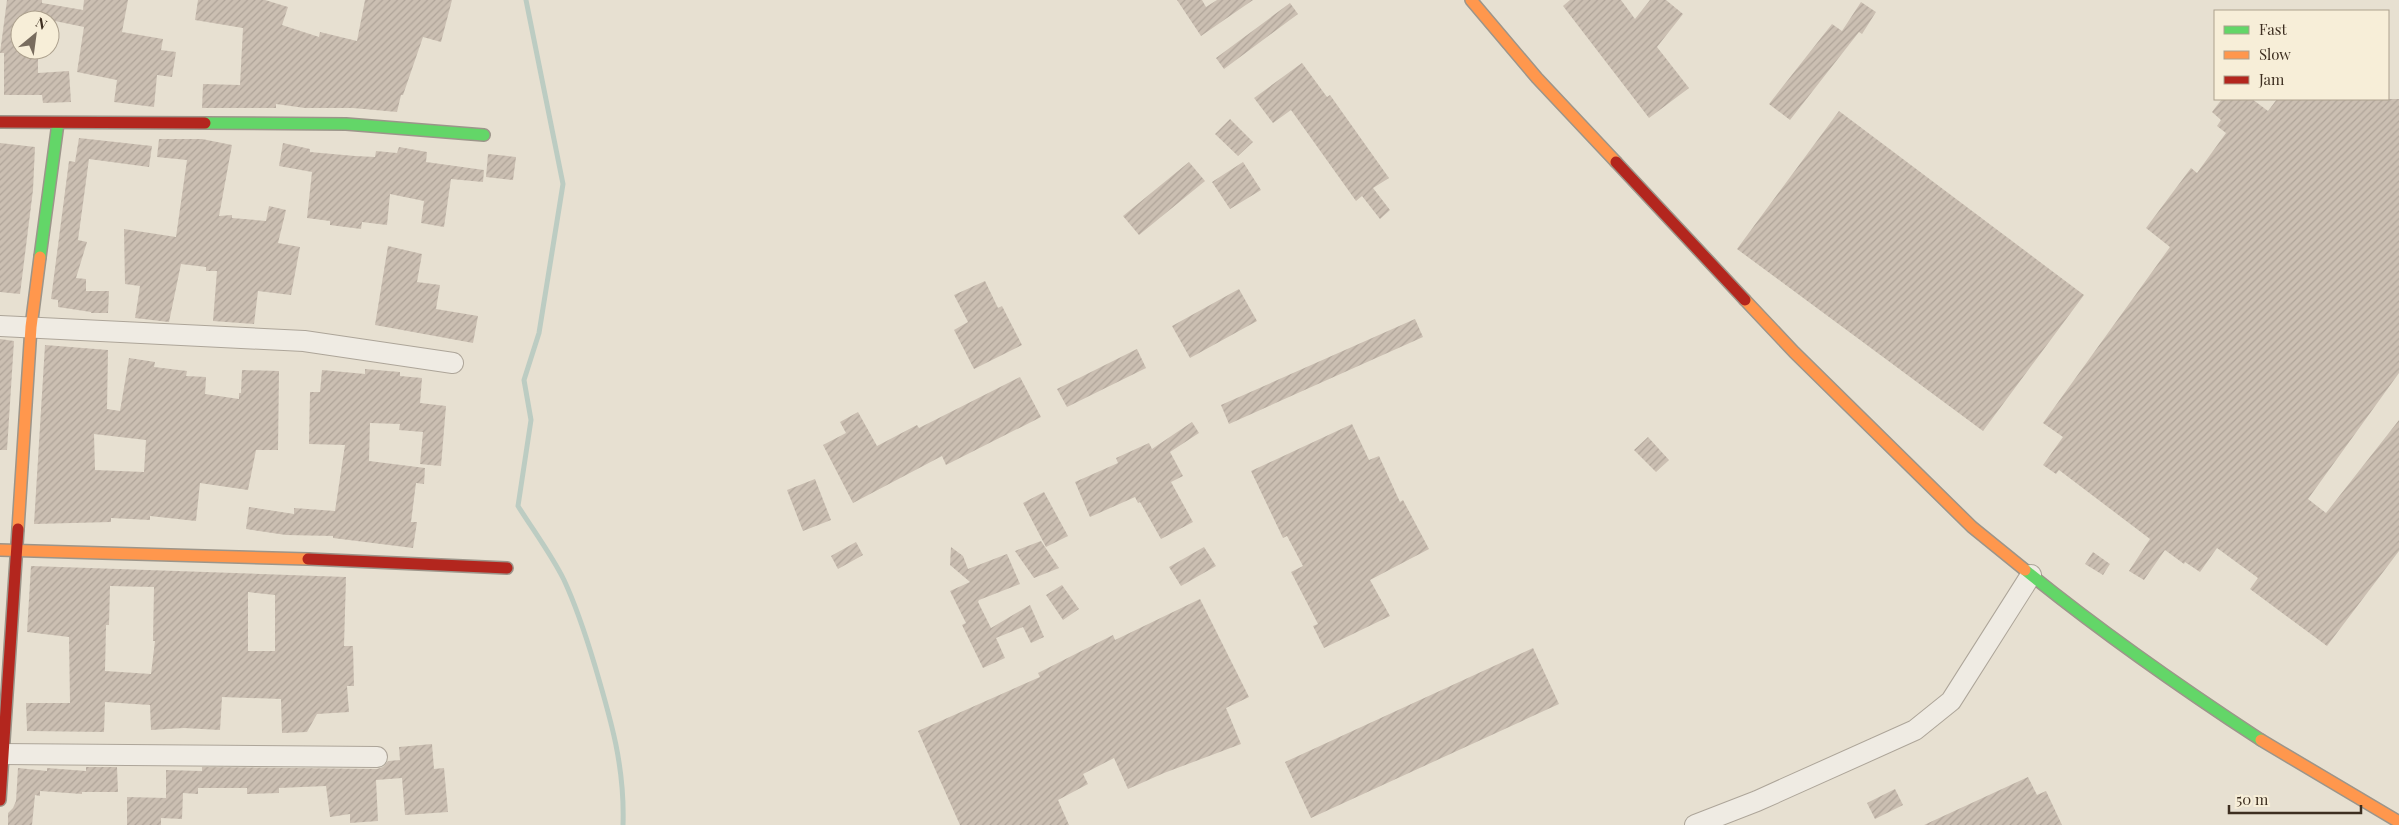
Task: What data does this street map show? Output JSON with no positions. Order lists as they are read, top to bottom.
{
  "legend": ["Fast", "Slow", "Jam"],
  "scale_bar": "50 m",
  "north": "top right"
}
